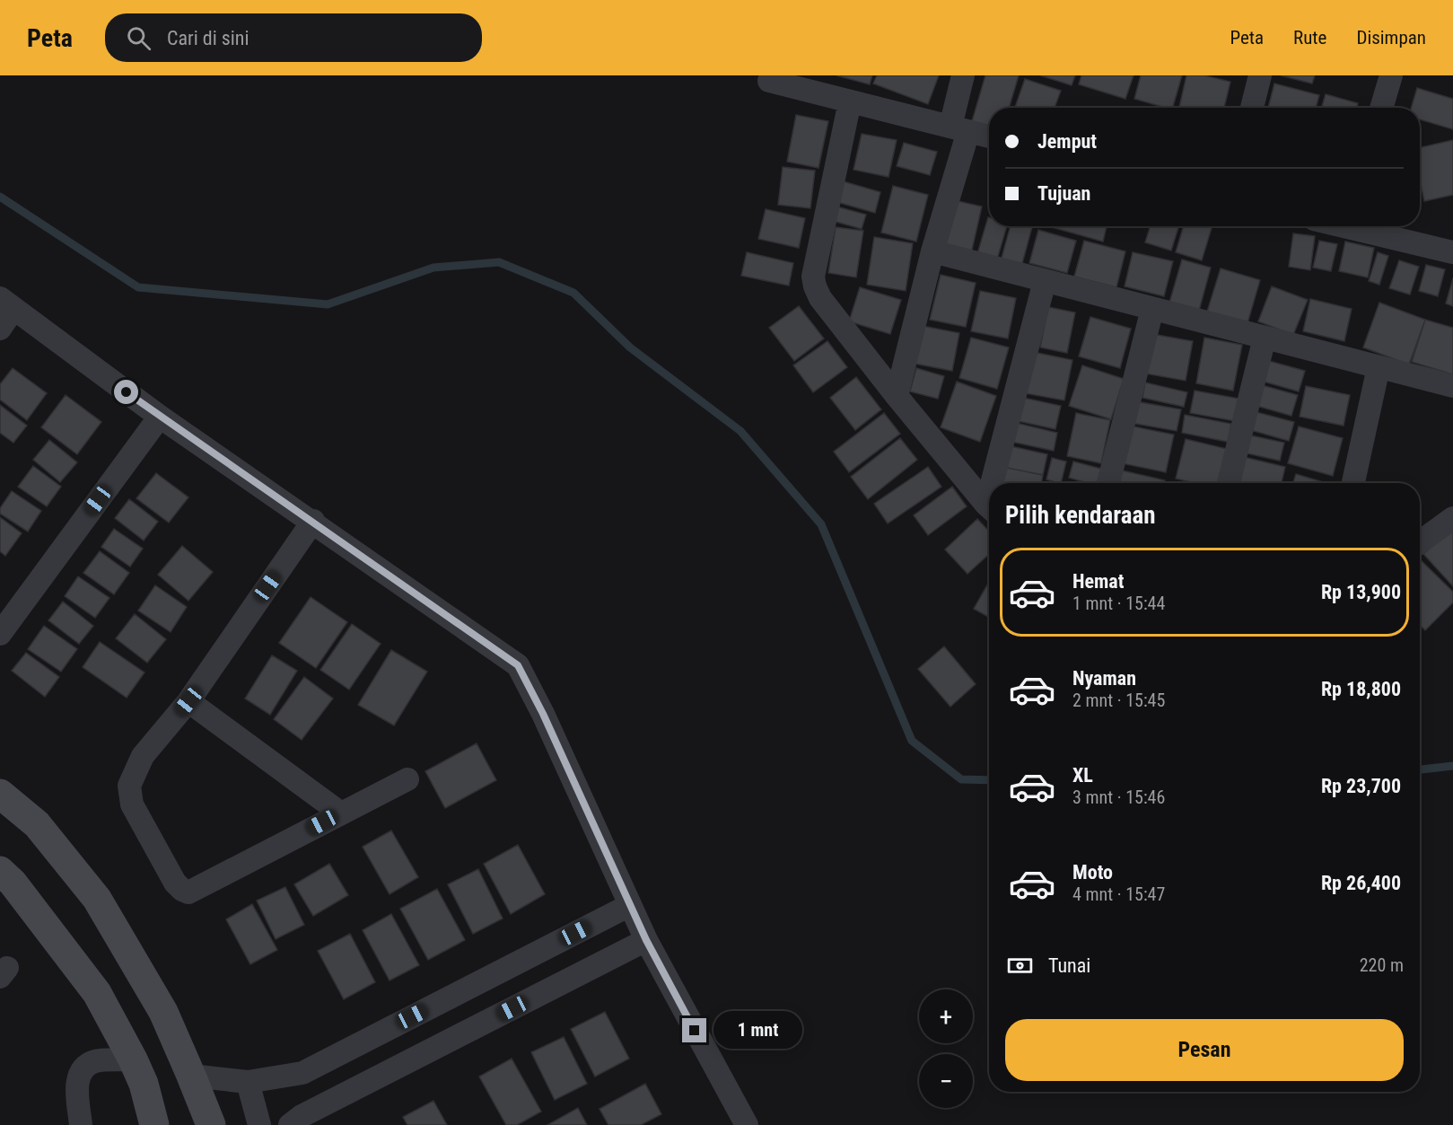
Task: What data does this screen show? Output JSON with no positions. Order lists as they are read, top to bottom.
{
  "page": {
    "header": "Peta",
    "search": "Cari di sini",
    "nav": ["Peta", "Rute", "Disimpan"],
    "banner": ["Jemput", "Tujuan"],
    "heading": "Pilih kendaraan",
    "list": [
      {
        "name": "Hemat",
        "note": "1 mnt · 15:44",
        "value": "Rp 13,900"
      },
      {
        "name": "Nyaman",
        "note": "2 mnt · 15:45",
        "value": "Rp 18,800"
      },
      {
        "name": "XL",
        "note": "3 mnt · 15:46",
        "value": "Rp 23,700"
      },
      {
        "name": "Moto",
        "note": "4 mnt · 15:47",
        "value": "Rp 26,400"
      }
    ],
    "pay": ["Tunai", "220 m"],
    "map_buttons": ["+", "−"],
    "buttons": "Pesan",
    "bubble": "1 mnt"
  }
}
